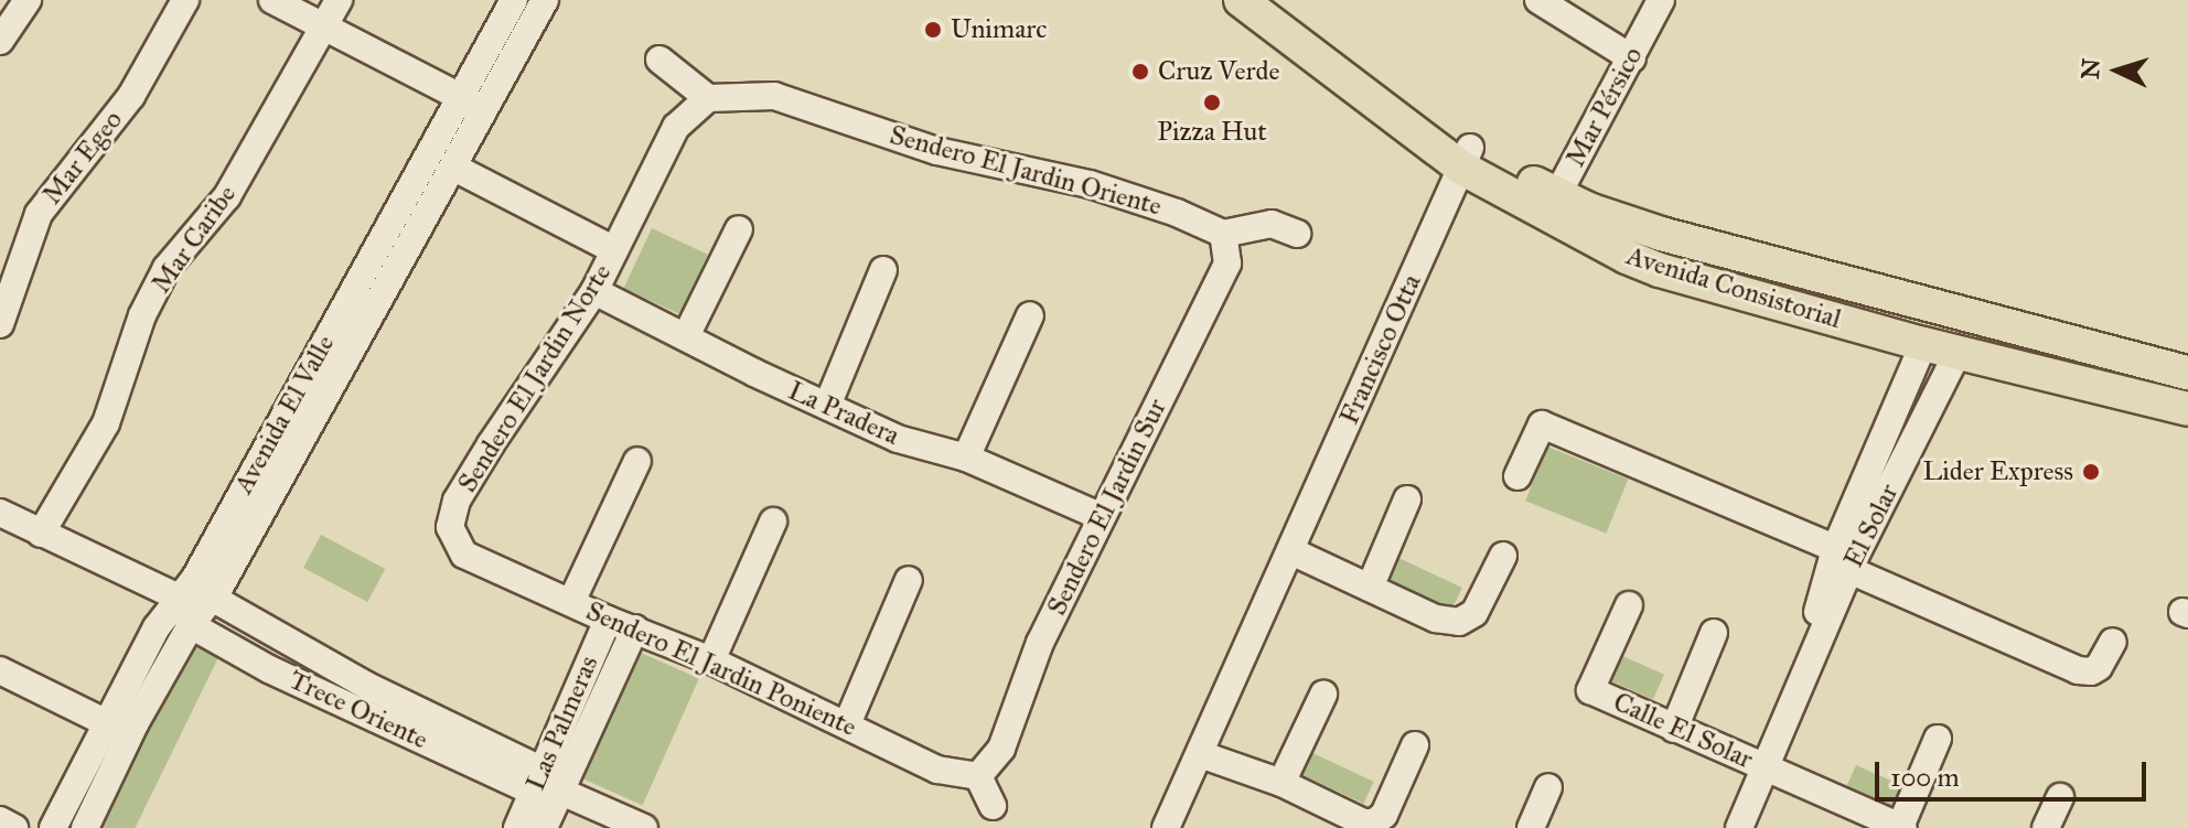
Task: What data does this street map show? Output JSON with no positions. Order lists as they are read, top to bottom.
{
  "streets": {
    "main road": ["Avenida Consistorial"],
    "street": [
      "Mar Pérsico",
      "Mar Egeo",
      "Sendero El Jardin Oriente",
      "Mar Caribe",
      "Francisco Otta",
      "Sendero El Jardin Norte",
      "La Pradera",
      "Avenida El Valle",
      "Sendero El Jardin Sur",
      "El Solar",
      "Sendero El Jardin Poniente",
      "Trece Oriente",
      "Las Palmeras",
      "Calle El Solar"
    ]
  },
  "crossings": [
    ["Mar Pérsico", "Avenida Consistorial"],
    ["Sendero El Jardin Oriente", "Sendero El Jardin Norte"],
    ["Sendero El Jardin Oriente", "Sendero El Jardin Sur"],
    ["Mar Caribe", "Trece Oriente"],
    ["Avenida Consistorial", "Francisco Otta"],
    ["Avenida Consistorial", "El Solar"],
    ["Sendero El Jardin Norte", "La Pradera"],
    ["Sendero El Jardin Norte", "Sendero El Jardin Poniente"],
    ["La Pradera", "Sendero El Jardin Sur"],
    ["Avenida El Valle", "Trece Oriente"],
    ["Sendero El Jardin Sur", "Sendero El Jardin Poniente"],
    ["El Solar", "Calle El Solar"],
    ["Sendero El Jardin Poniente", "Las Palmeras"],
    ["Trece Oriente", "Las Palmeras"]
  ],
  "places": [
    "Unimarc",
    "Cruz Verde",
    "Pizza Hut",
    "Lider Express"
  ],
  "scale_bar": "100 m",
  "north": "left"
}
